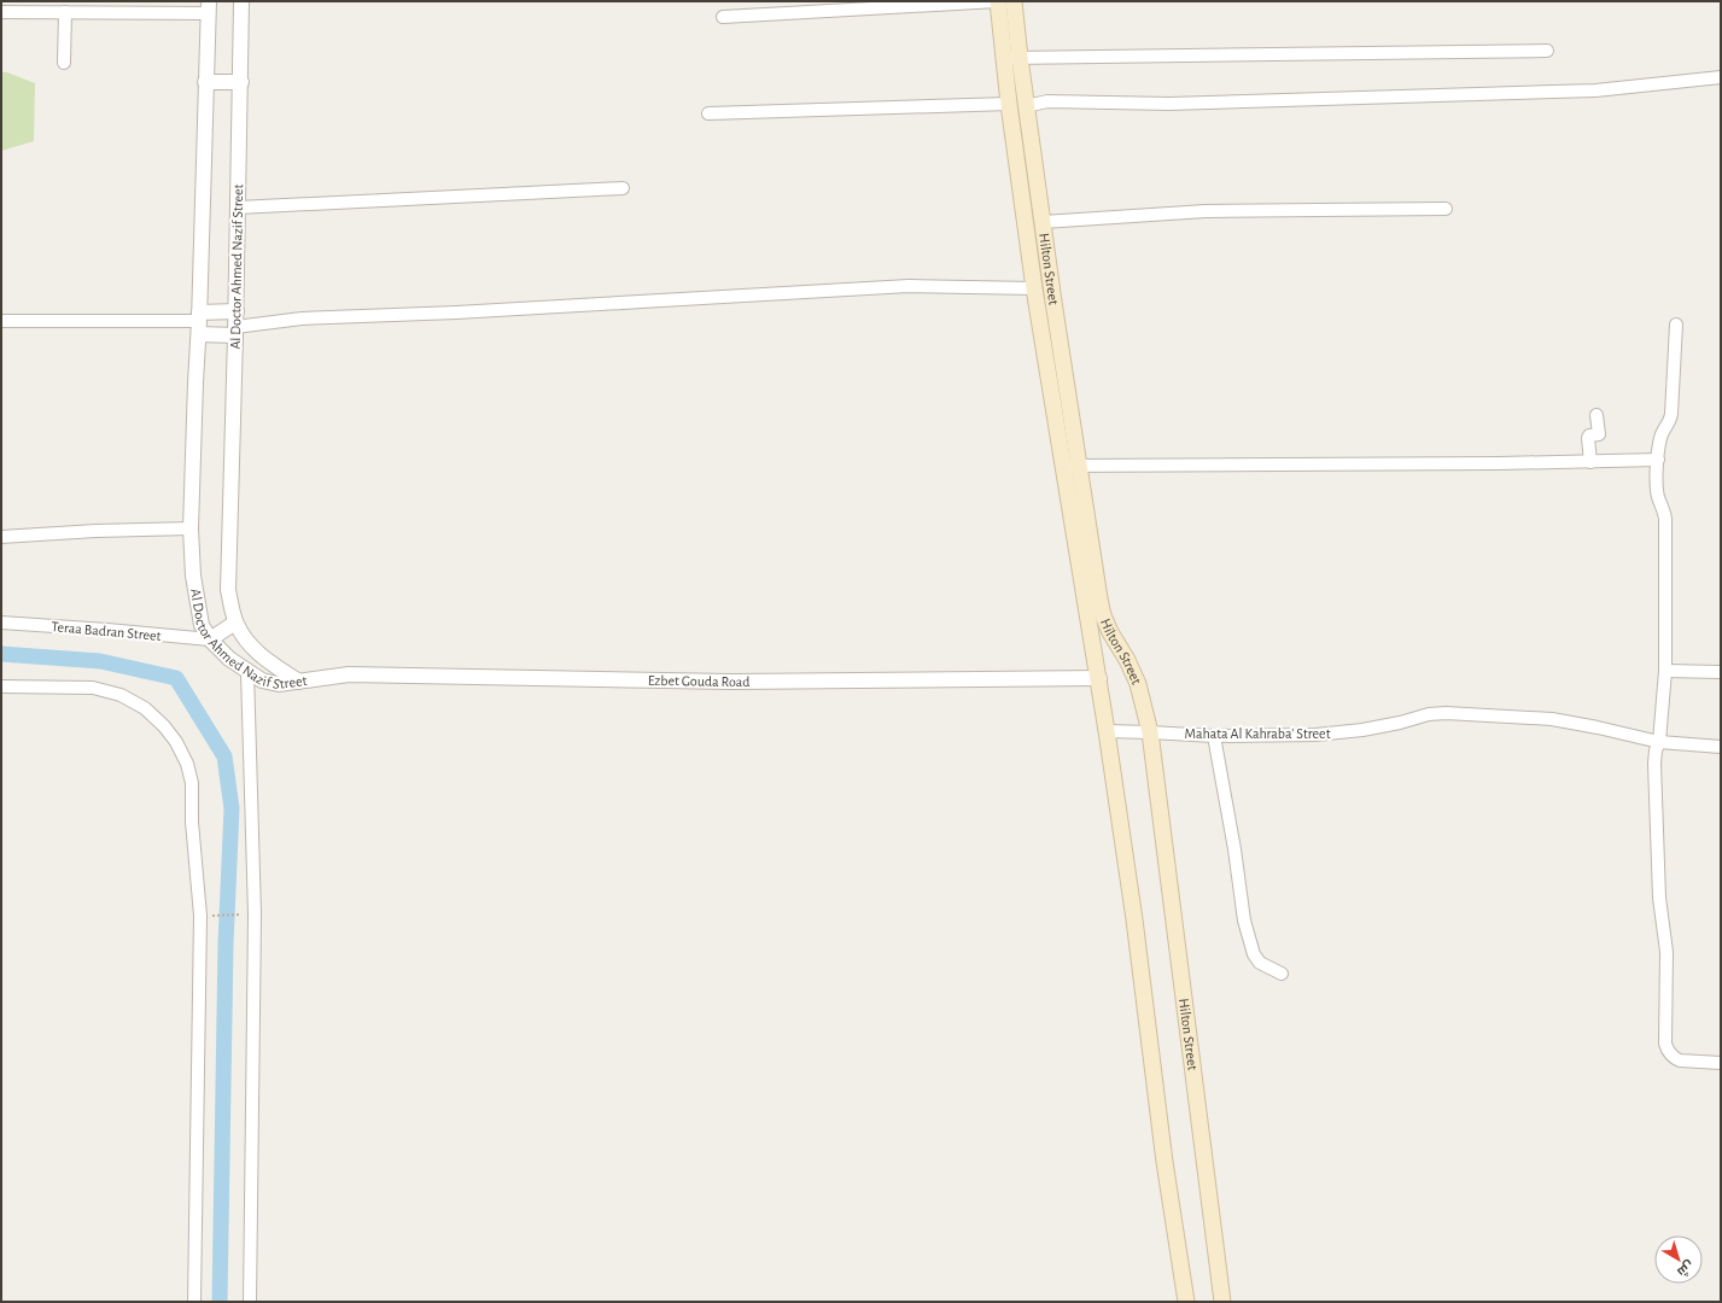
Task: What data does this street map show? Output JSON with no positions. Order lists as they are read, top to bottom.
{
  "streets": {
    "main road": ["Hilton Street"],
    "street": [
      "Al Doctor Ahmed Nazif Street",
      "Teraa Badran Street",
      "Ezbet Gouda Road",
      "Mahata Al Kahraba' Street"
    ]
  },
  "crossings": [
    ["Al Doctor Ahmed Nazif Street", "Teraa Badran Street"],
    ["Al Doctor Ahmed Nazif Street", "Ezbet Gouda Road"],
    ["Hilton Street", "Ezbet Gouda Road"],
    ["Hilton Street", "Mahata Al Kahraba' Street"]
  ],
  "north": "bottom right"
}
